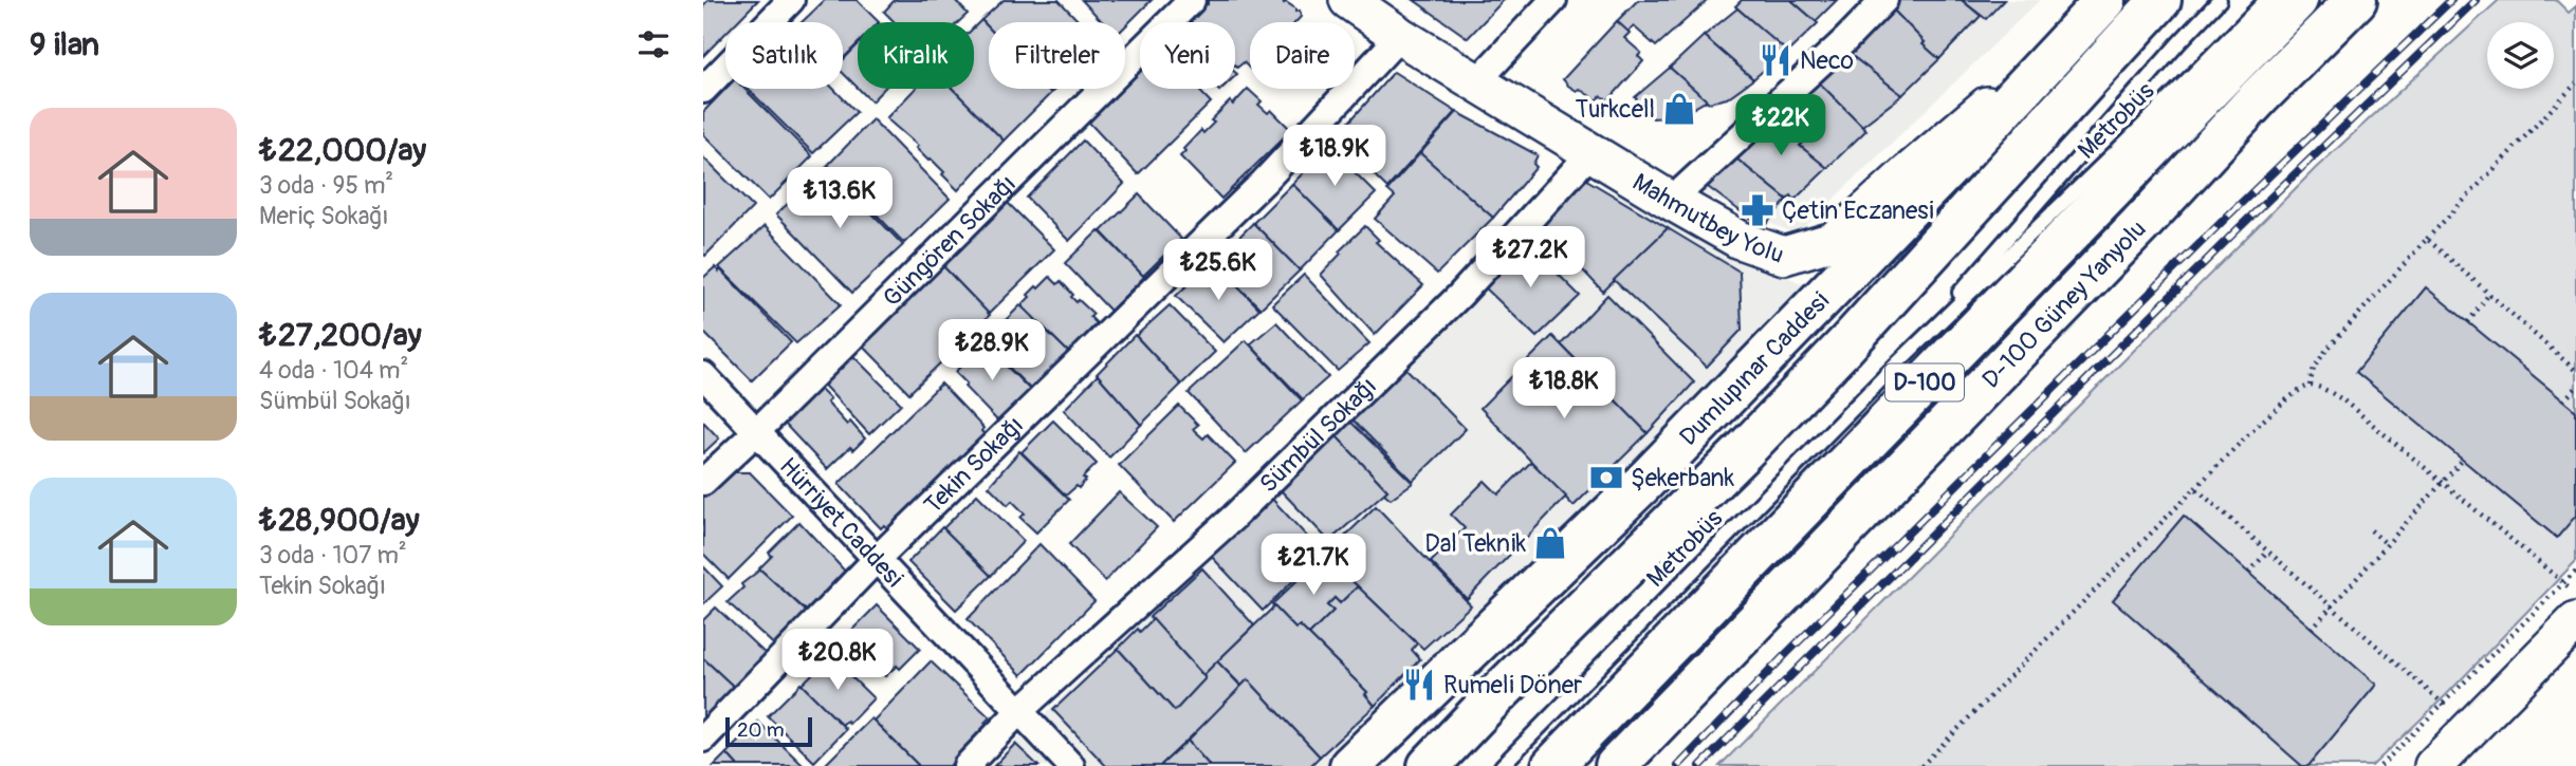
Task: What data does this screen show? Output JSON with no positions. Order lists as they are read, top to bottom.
{
  "streets": {
    "main road": [
      "Mahmutbey Yolu",
      "D-100 Güney Yanyolu",
      "Dumlupınar Caddesi",
      "D-100"
    ],
    "street": [
      "Güngören Sokağı",
      "Sümbül Sokağı",
      "Tekin Sokağı",
      "Hürriyet Caddesi"
    ],
    "lane": ["Metrobüs"]
  },
  "crossings": [
    ["Mahmutbey Yolu", "Dumlupınar Caddesi"],
    ["Mahmutbey Yolu", "Sümbül Sokağı"],
    ["Mahmutbey Yolu", "Tekin Sokağı"],
    ["Güngören Sokağı", "Hürriyet Caddesi"],
    ["Sümbül Sokağı", "Hürriyet Caddesi"],
    ["Tekin Sokağı", "Hürriyet Caddesi"]
  ],
  "places": {
    "restaurant": ["Neco", "Rumeli Döner"],
    "shop": ["Turkcell", "Dal Teknik"],
    "pharmacy": ["Çetin Eczanesi"],
    "bank": ["Şekerbank"]
  },
  "scale_bar": "20 m",
  "page": {
    "heading": "9 ilan",
    "chip": [
      "Satılık",
      "Kiralık",
      "Filtreler",
      "Yeni",
      "Daire"
    ],
    "list": [
      {
        "name": "₺22,000/ay",
        "note": "3 oda · 95 m² · Meriç Sokağı"
      },
      {
        "name": "₺27,200/ay",
        "note": "4 oda · 104 m² · Sümbül Sokağı"
      },
      {
        "name": "₺28,900/ay",
        "note": "3 oda · 107 m² · Tekin Sokağı"
      }
    ],
    "price": [
      "₺22K",
      "₺18.9K",
      "₺13.6K",
      "₺27.2K",
      "₺25.6K",
      "₺28.9K",
      "₺18.8K",
      "₺21.7K",
      "₺20.8K"
    ],
    "scale": "20 m"
  }
}
